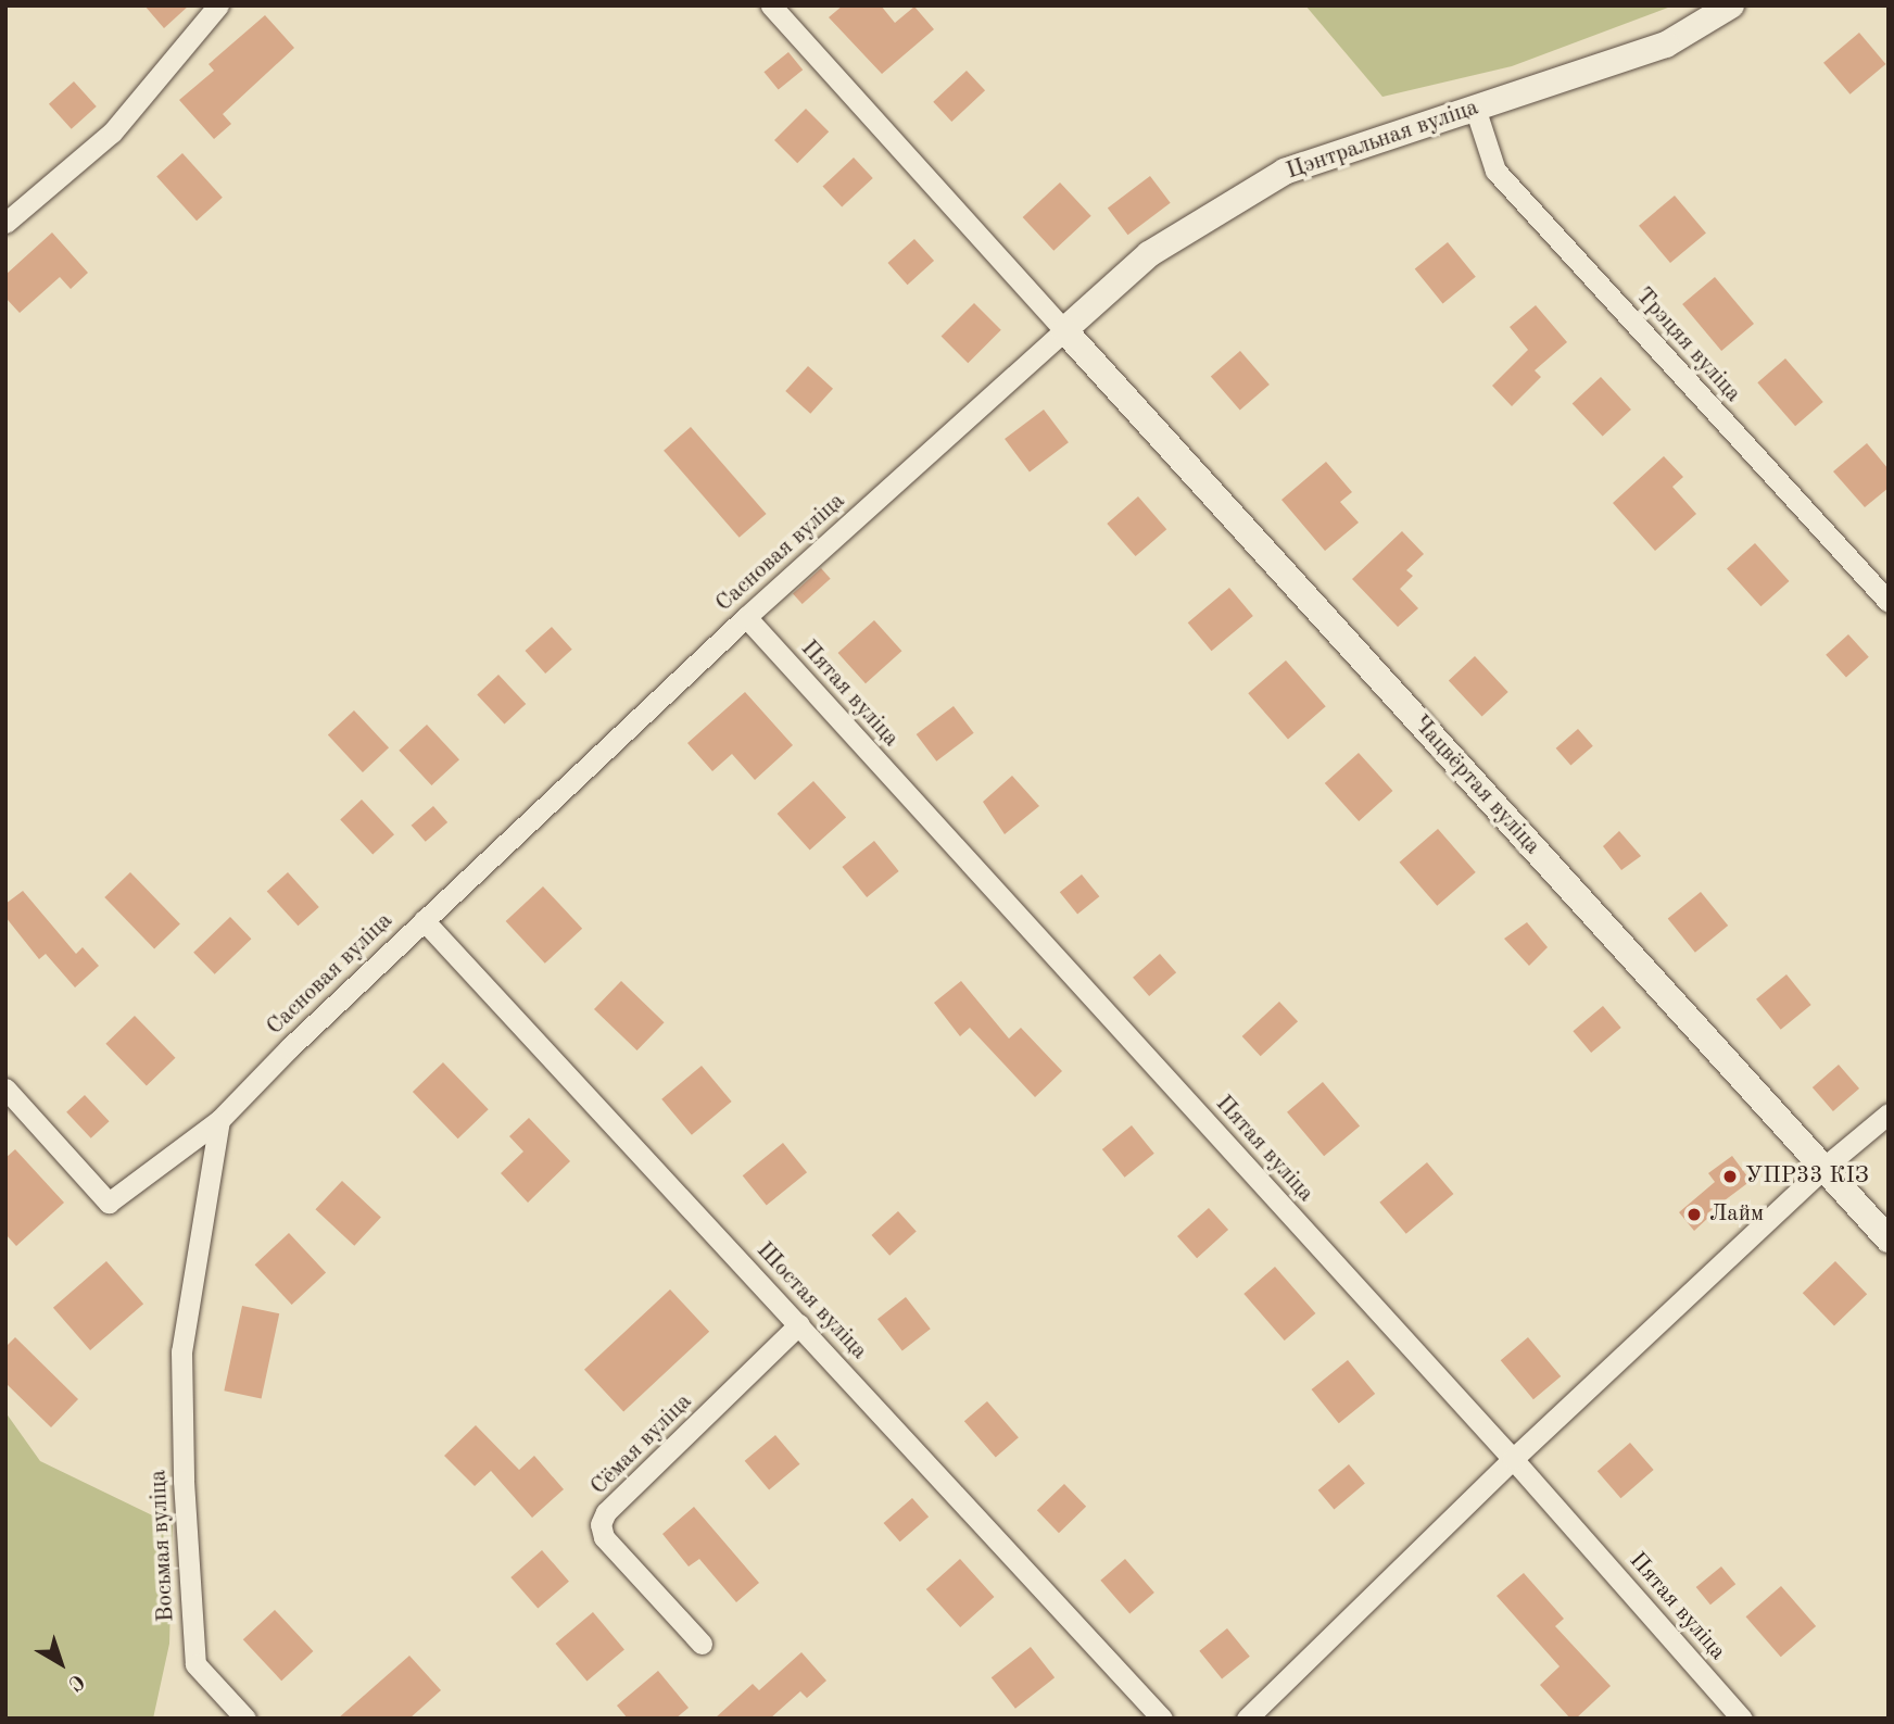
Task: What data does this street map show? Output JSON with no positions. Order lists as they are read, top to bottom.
{
  "streets": {
    "street": [
      "Цэнтральная вуліца",
      "Трэцяя вуліца",
      "Сасновая вуліца",
      "Пятая вуліца",
      "Чацвёртая вуліца",
      "Шостая вуліца",
      "Сёмая вуліца",
      "Восьмая вуліца"
    ]
  },
  "crossings": [
    ["Цэнтральная вуліца", "Трэцяя вуліца"],
    ["Цэнтральная вуліца", "Сасновая вуліца"],
    ["Цэнтральная вуліца", "Чацвёртая вуліца"],
    ["Сасновая вуліца", "Пятая вуліца"],
    ["Сасновая вуліца", "Чацвёртая вуліца"],
    ["Сасновая вуліца", "Шостая вуліца"],
    ["Сасновая вуліца", "Восьмая вуліца"],
    ["Шостая вуліца", "Сёмая вуліца"]
  ],
  "places": ["УПР33 КІЗ", "Лайм"],
  "north": "bottom right"
}
